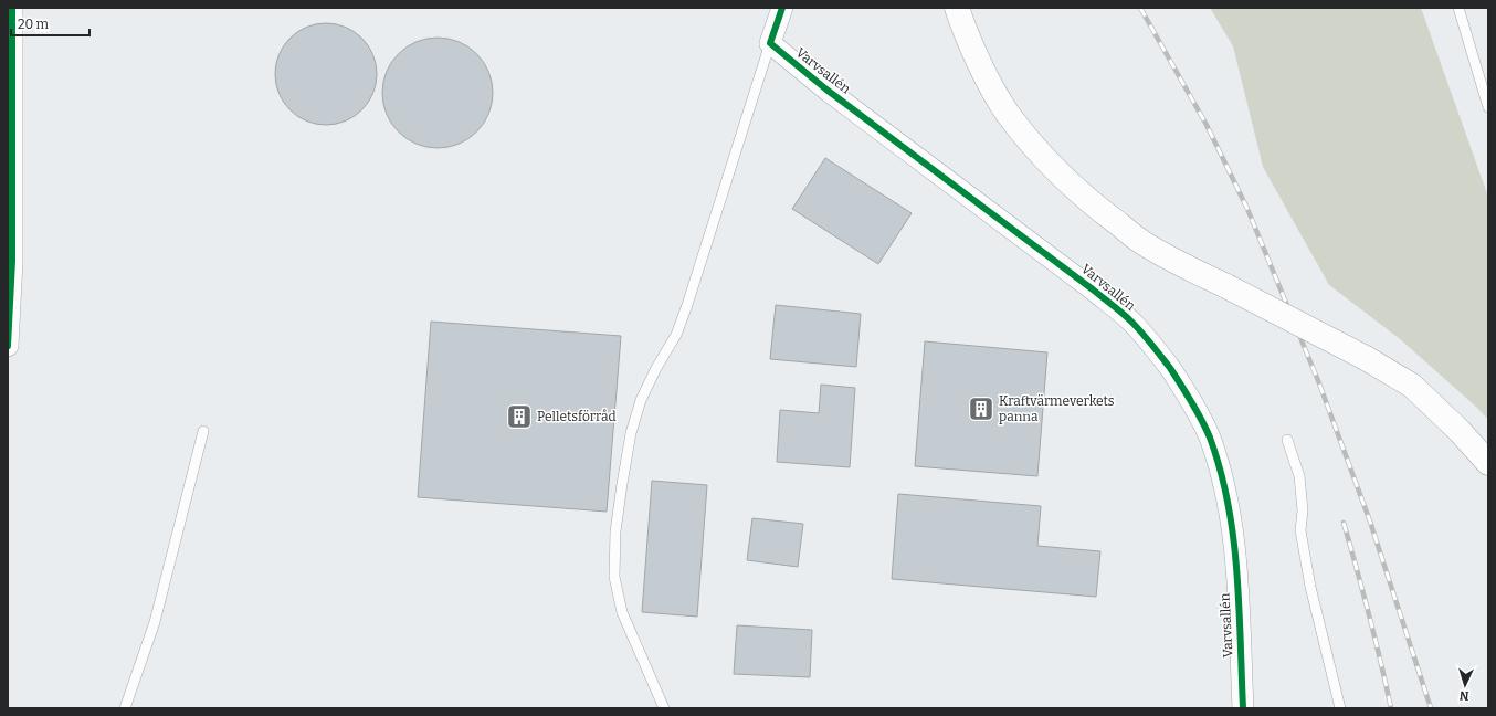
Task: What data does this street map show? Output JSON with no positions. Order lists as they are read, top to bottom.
{
  "streets": {
    "street": ["Varvsallén"]
  },
  "places": {
    "building": ["Kraftvärmeverkets panna", "Pelletsförråd"]
  },
  "scale_bar": "20 m",
  "north": "bottom"
}
